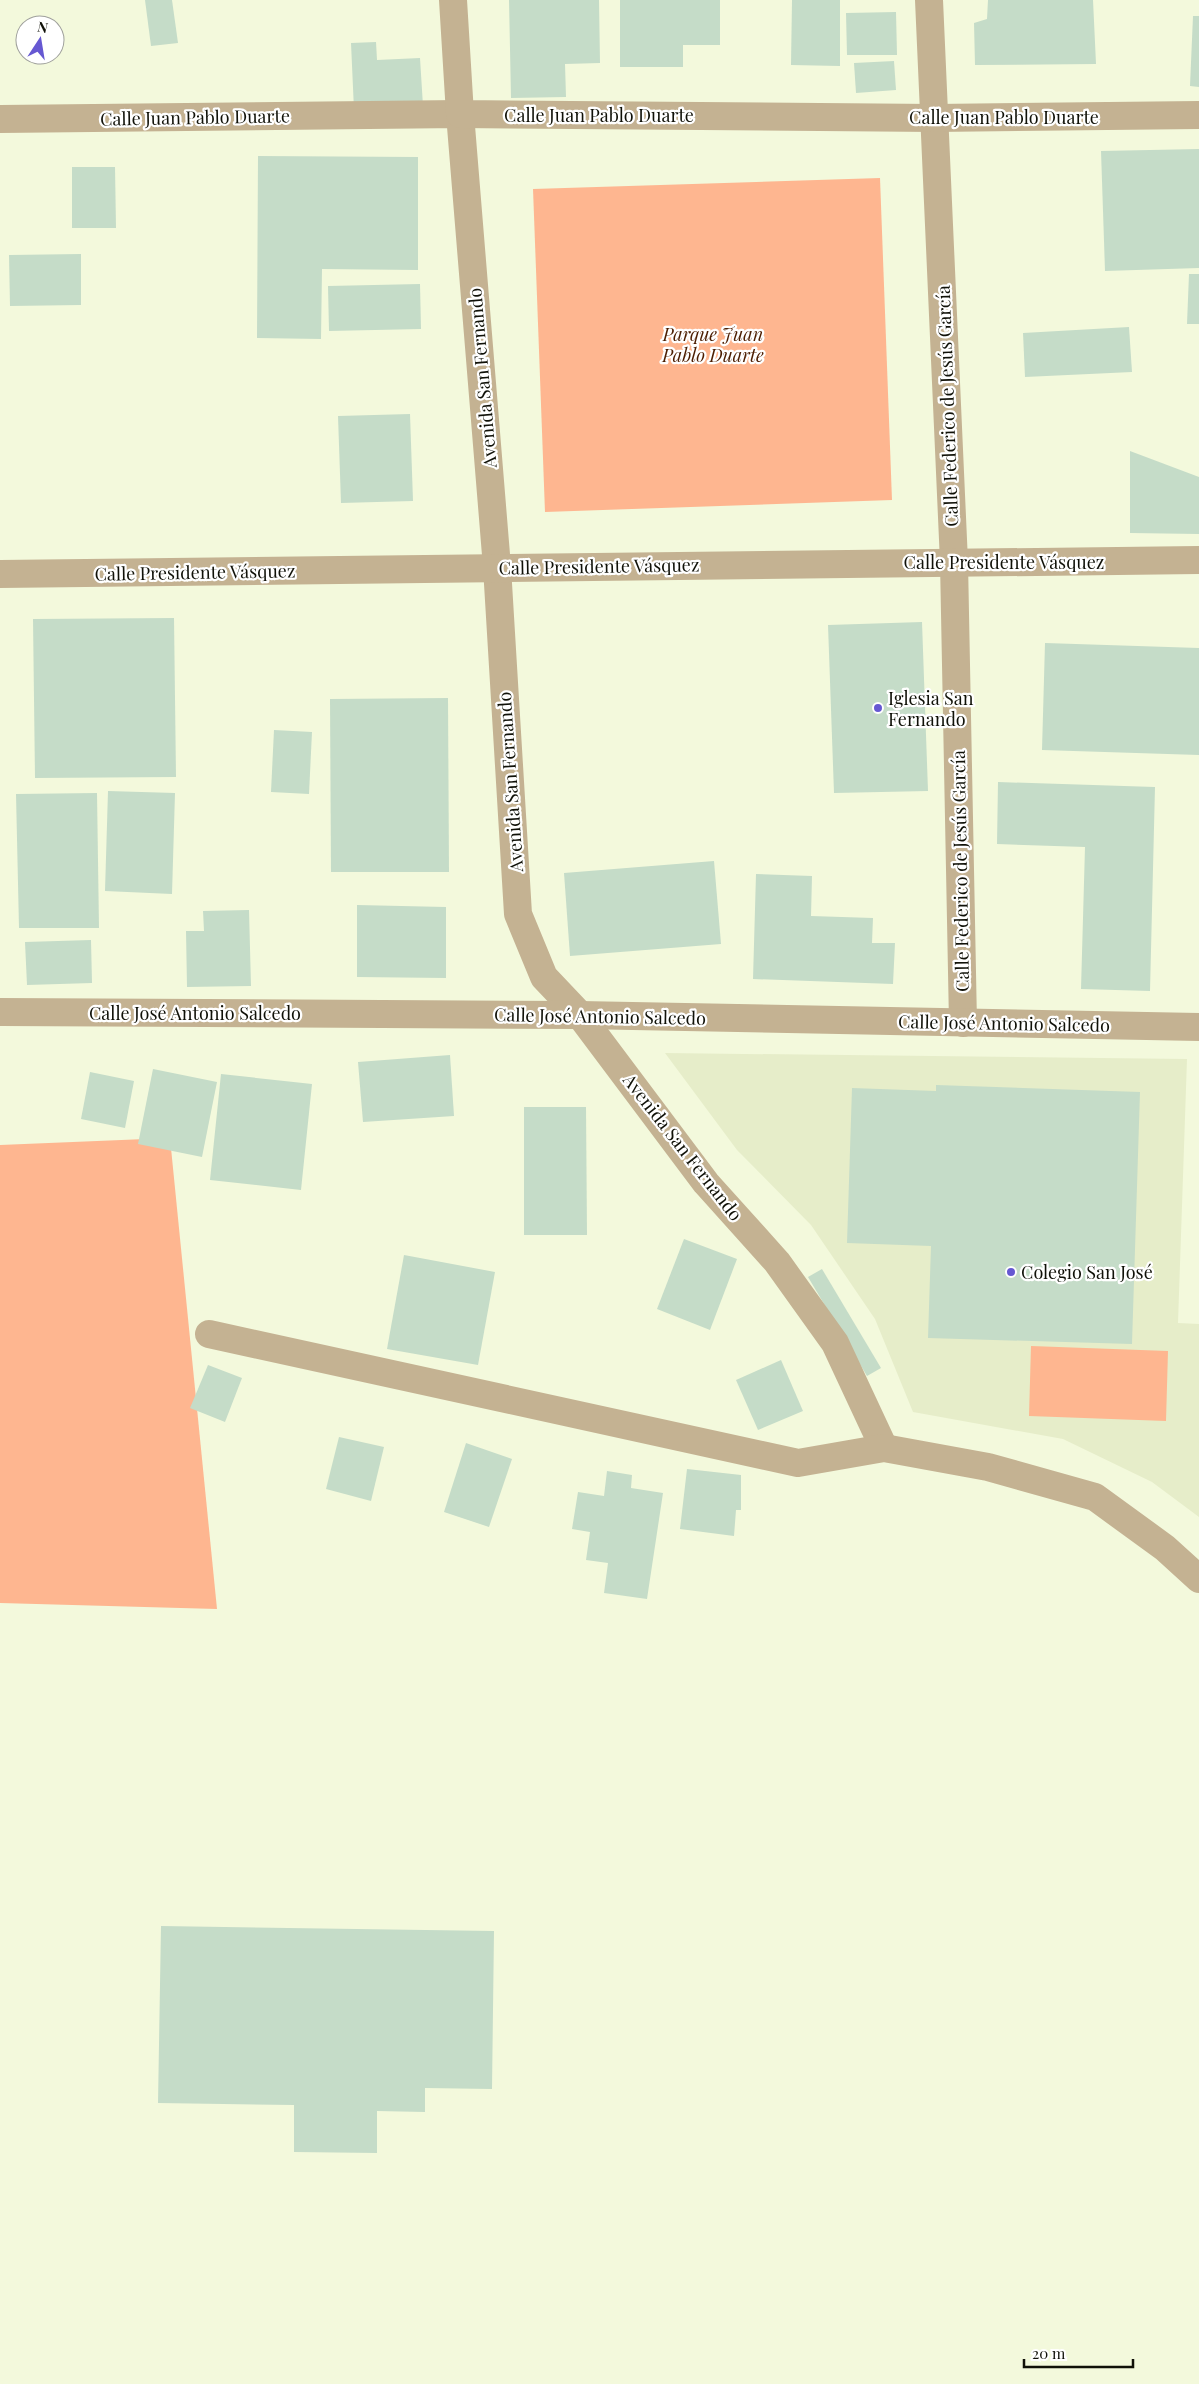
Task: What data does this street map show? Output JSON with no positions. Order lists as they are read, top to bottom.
{
  "streets": {
    "street": [
      "Calle Juan Pablo Duarte",
      "Avenida San Fernando",
      "Calle Federico de Jesús García",
      "Calle Presidente Vásquez",
      "Calle José Antonio Salcedo"
    ]
  },
  "crossings": [
    ["Calle Juan Pablo Duarte", "Avenida San Fernando"],
    ["Calle Juan Pablo Duarte", "Calle Federico de Jesús García"],
    ["Avenida San Fernando", "Calle Presidente Vásquez"],
    ["Avenida San Fernando", "Calle José Antonio Salcedo"],
    ["Calle Federico de Jesús García", "Calle Presidente Vásquez"],
    ["Calle Federico de Jesús García", "Calle José Antonio Salcedo"]
  ],
  "parks": ["Parque Juan Pablo Duarte"],
  "places": ["Iglesia San Fernando", "Colegio San José"],
  "scale_bar": "20 m",
  "north": "top"
}
